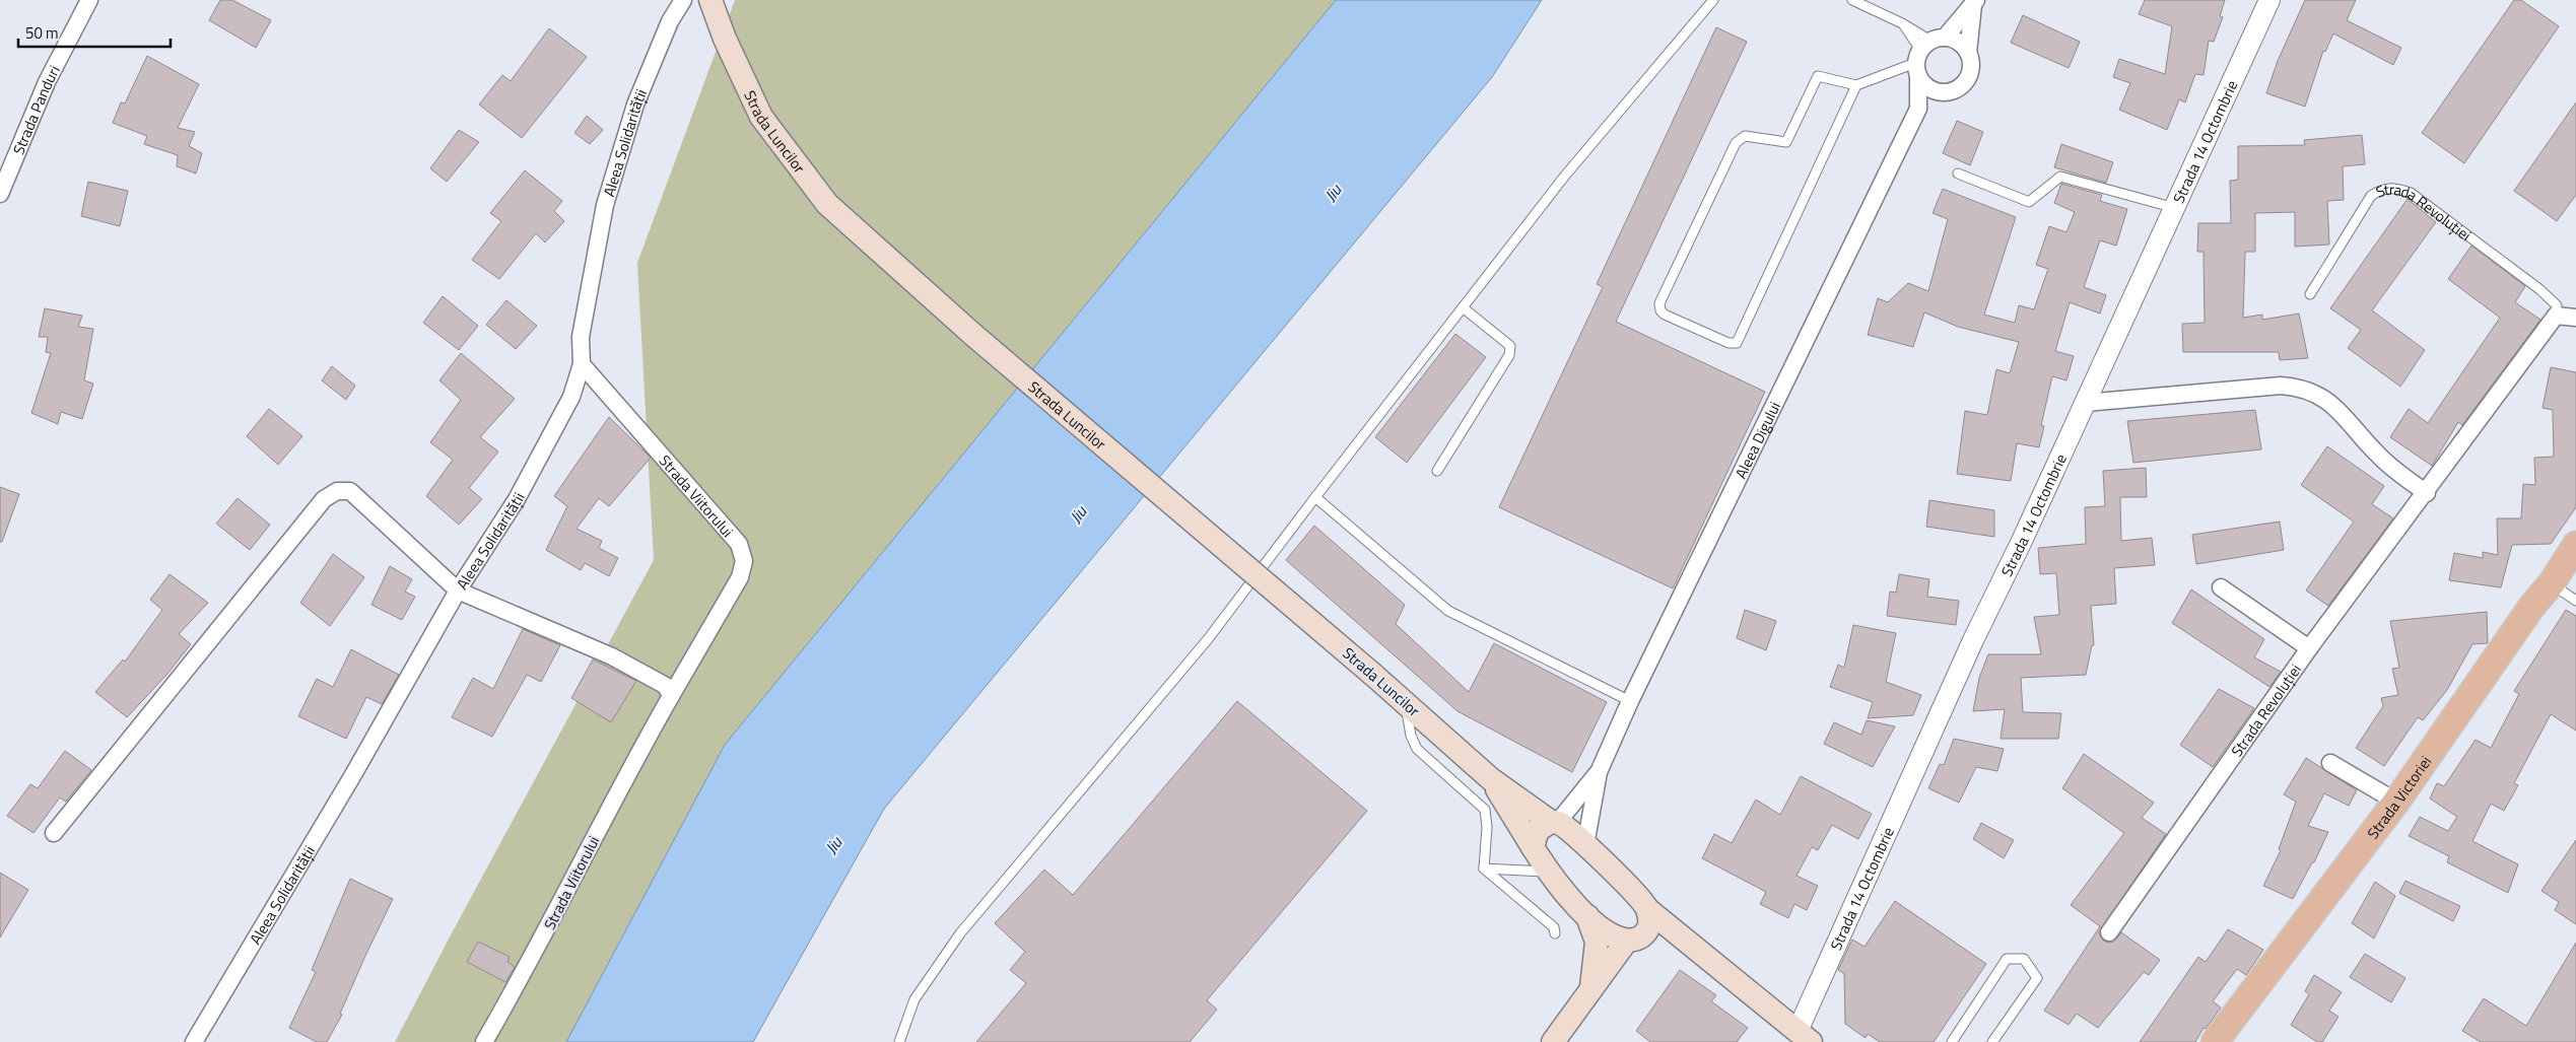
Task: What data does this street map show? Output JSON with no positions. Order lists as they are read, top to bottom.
{
  "streets": {
    "main road": ["Strada Luncilor", "Strada Victoriei"],
    "street": [
      "Strada Panduri",
      "Strada 14 Octombrie",
      "Aleea Solidarității",
      "Strada Revoluției",
      "Aleea Digului",
      "Strada Viitorului"
    ]
  },
  "crossings": [
    ["Strada Luncilor", "Aleea Digului"],
    ["Aleea Solidarității", "Strada Viitorului"]
  ],
  "water": ["Jiu"],
  "scale_bar": "50 m"
}
